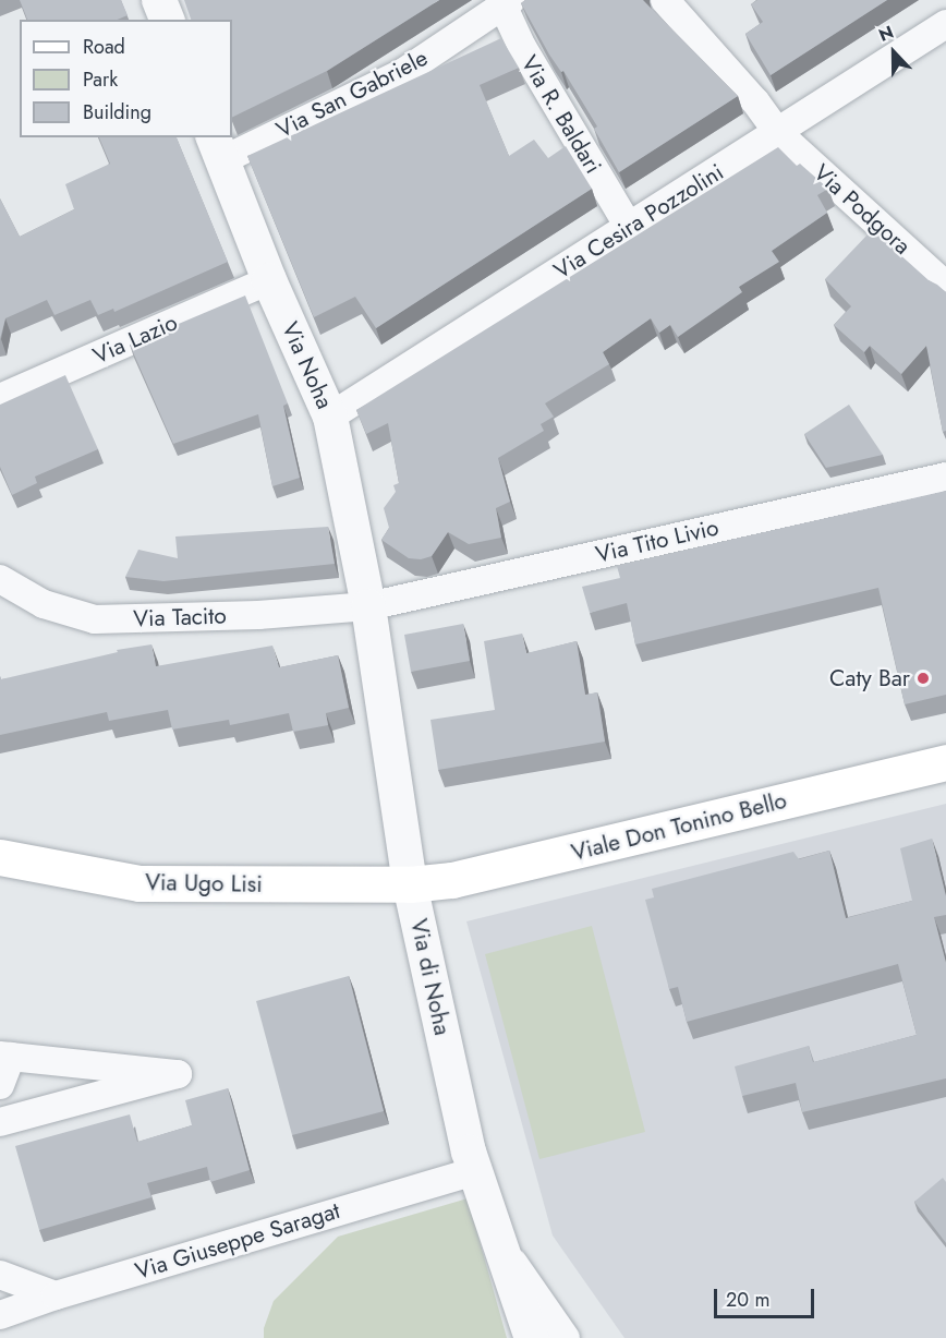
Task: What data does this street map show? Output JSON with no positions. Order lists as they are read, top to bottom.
{
  "streets": {
    "main road": ["Viale Don Tonino Bello", "Via Ugo Lisi"],
    "street": [
      "Via San Gabriele",
      "Via R. Baldari",
      "Via Podgora",
      "Via Cesira Pozzolini",
      "Via Lazio",
      "Via Noha",
      "Via Tito Livio",
      "Via Tacito",
      "Via di Noha",
      "Via Giuseppe Saragat"
    ]
  },
  "crossings": [
    ["Via San Gabriele", "Via R. Baldari"],
    ["Via San Gabriele", "Via Noha"],
    ["Via R. Baldari", "Via Cesira Pozzolini"],
    ["Via Podgora", "Via Cesira Pozzolini"],
    ["Via Cesira Pozzolini", "Via Noha"],
    ["Via Lazio", "Via Noha"],
    ["Via Noha", "Via Tito Livio"],
    ["Via Noha", "Via Tacito"],
    ["Via Noha", "Via di Noha"],
    ["Via Tito Livio", "Via Tacito"],
    ["Via Tito Livio", "Via di Noha"],
    ["Via Tacito", "Via di Noha"],
    ["Viale Don Tonino Bello", "Via Ugo Lisi"],
    ["Viale Don Tonino Bello", "Via di Noha"],
    ["Via Ugo Lisi", "Via di Noha"],
    ["Via di Noha", "Via Giuseppe Saragat"]
  ],
  "places": ["Caty Bar"],
  "legend": ["Road", "Park", "Building"],
  "scale_bar": "20 m",
  "north": "top"
}
